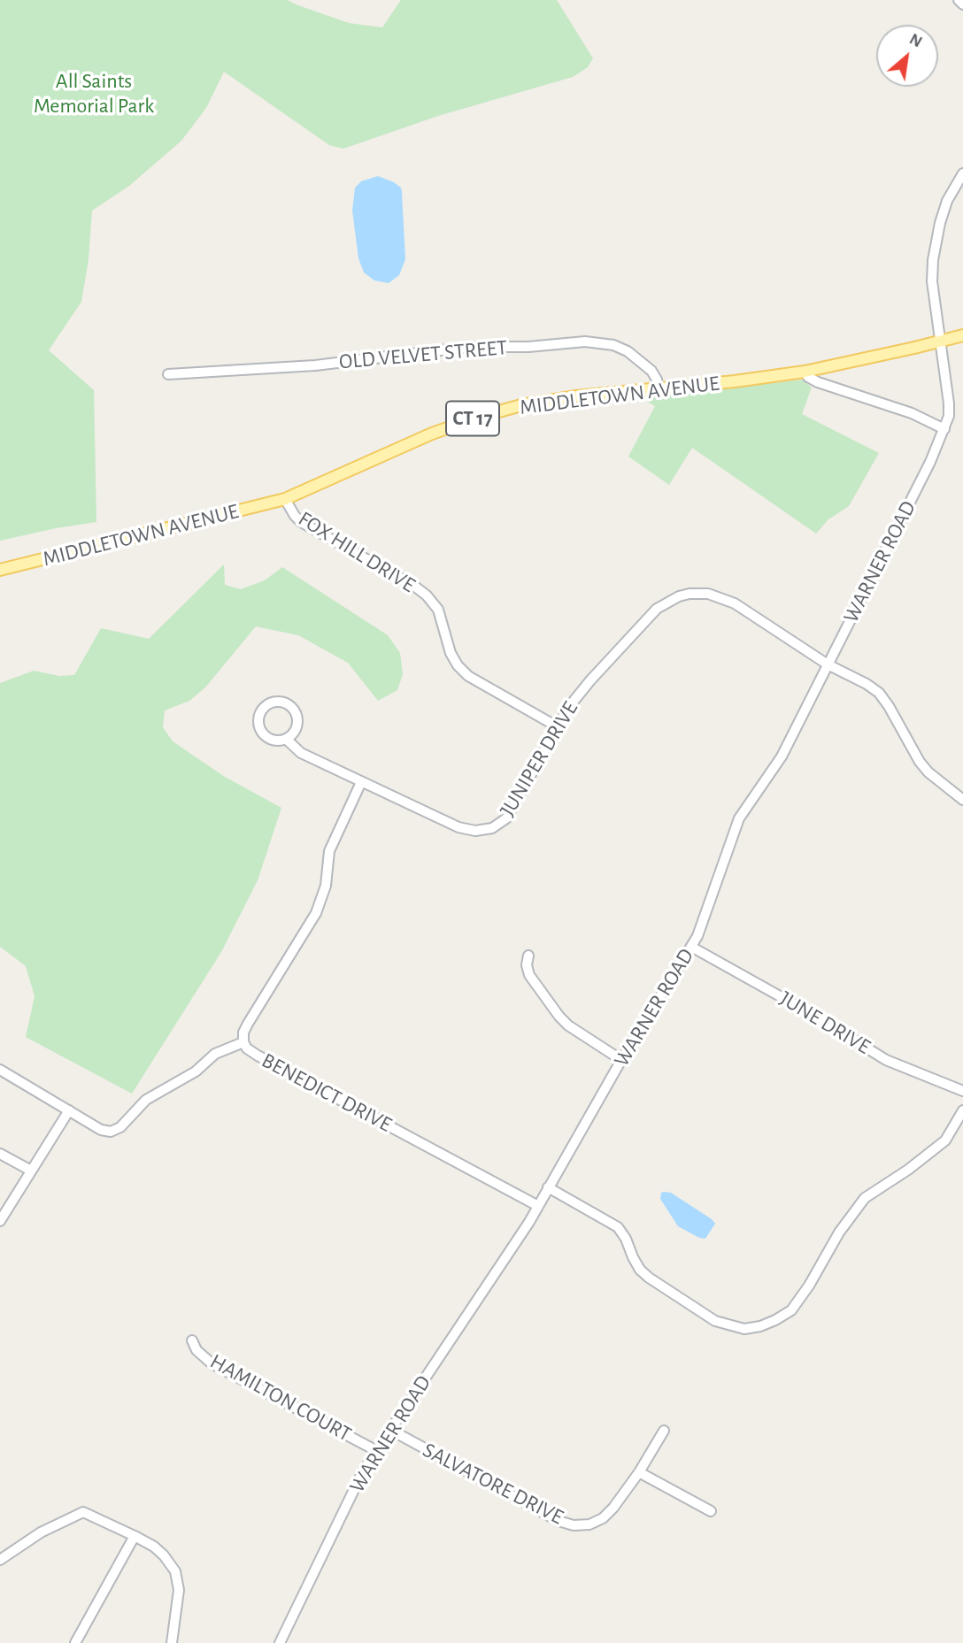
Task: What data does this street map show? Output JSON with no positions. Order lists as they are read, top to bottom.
{
  "streets": {
    "main road": ["MIDDLETOWN AVENUE", "CT 17"],
    "street": [
      "OLD VELVET STREET",
      "FOX HILL DRIVE",
      "WARNER ROAD",
      "JUNIPER DRIVE",
      "JUNE DRIVE",
      "BENEDICT DRIVE",
      "HAMILTON COURT",
      "SALVATORE DRIVE"
    ]
  },
  "crossings": [
    ["OLD VELVET STREET", "MIDDLETOWN AVENUE"],
    ["MIDDLETOWN AVENUE", "FOX HILL DRIVE"],
    ["MIDDLETOWN AVENUE", "WARNER ROAD"],
    ["FOX HILL DRIVE", "JUNIPER DRIVE"],
    ["WARNER ROAD", "JUNIPER DRIVE"],
    ["WARNER ROAD", "JUNE DRIVE"],
    ["WARNER ROAD", "BENEDICT DRIVE"],
    ["WARNER ROAD", "HAMILTON COURT"],
    ["WARNER ROAD", "SALVATORE DRIVE"],
    ["JUNIPER DRIVE", "BENEDICT DRIVE"]
  ],
  "parks": ["All Saints Memorial Park"],
  "north": "top right"
}
